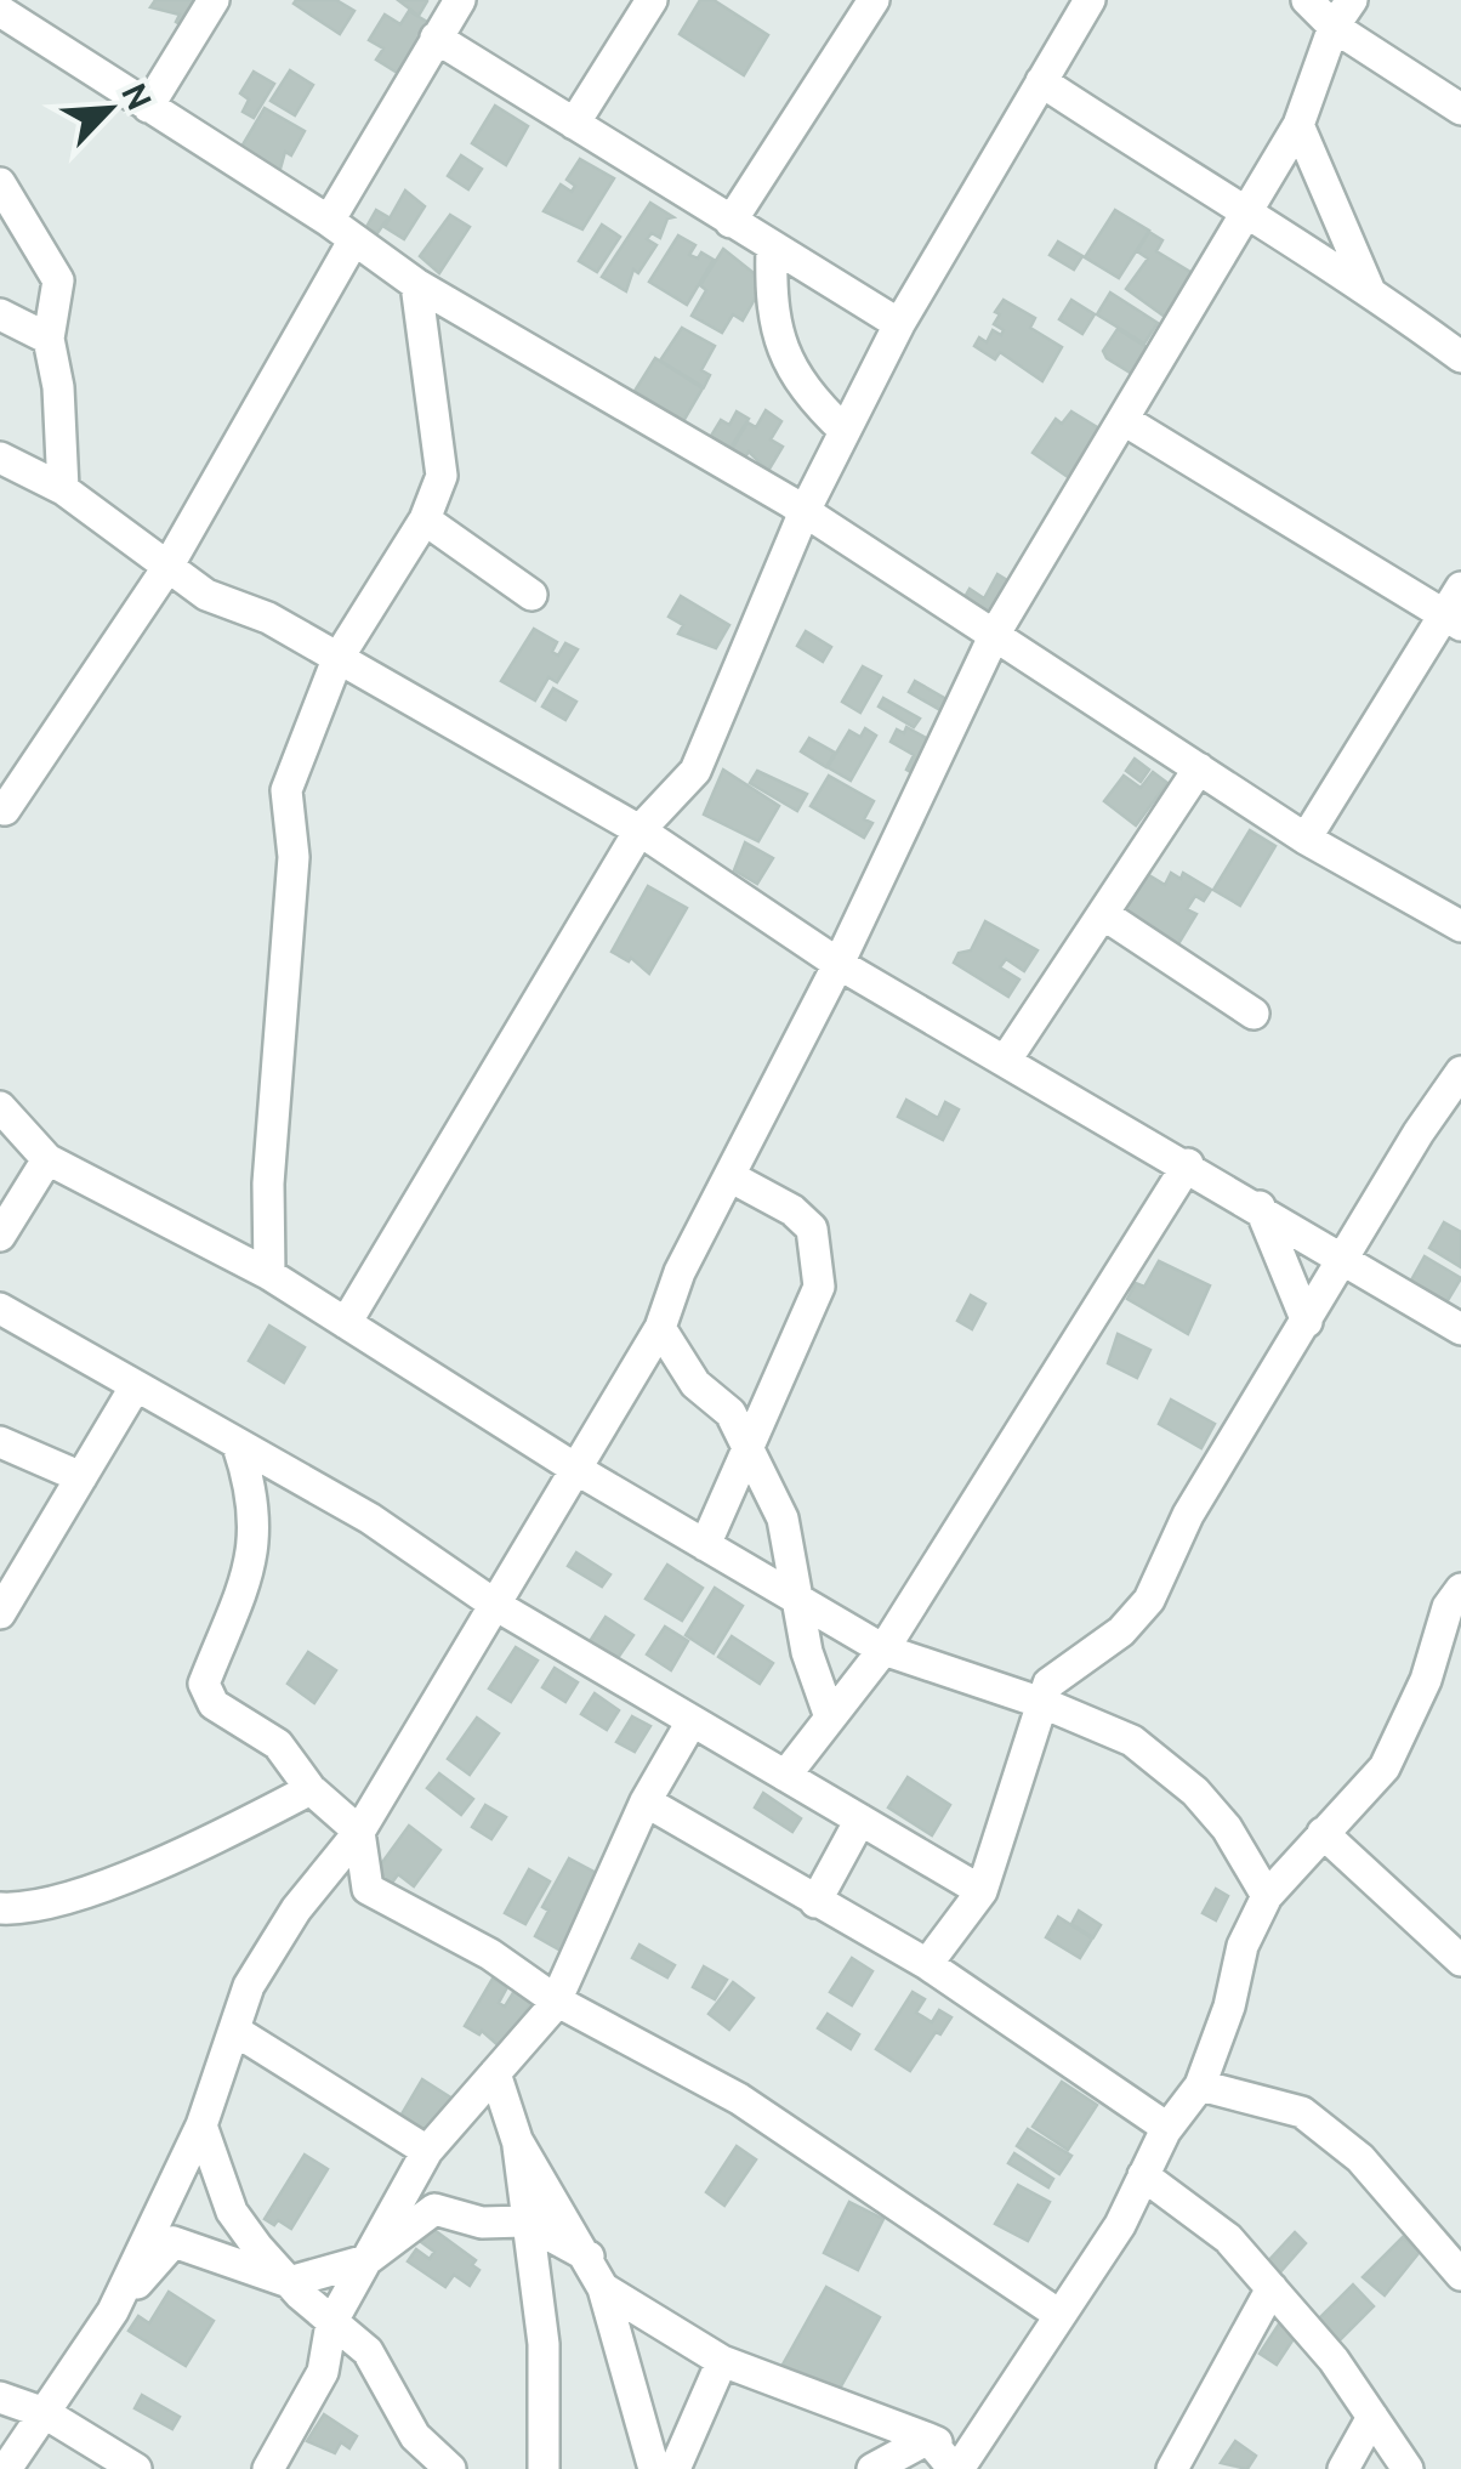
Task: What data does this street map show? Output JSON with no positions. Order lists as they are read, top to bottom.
{
  "north": "top right"
}
